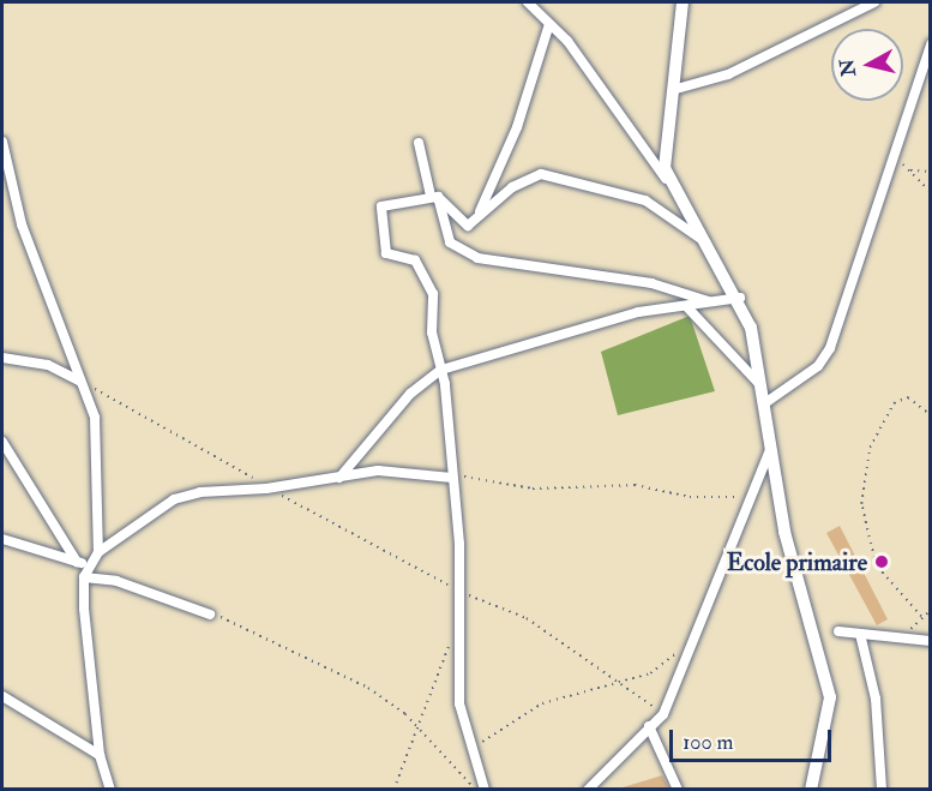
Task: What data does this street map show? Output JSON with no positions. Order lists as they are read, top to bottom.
{
  "places": ["Ecole primaire"],
  "scale_bar": "100 m",
  "north": "left"
}
